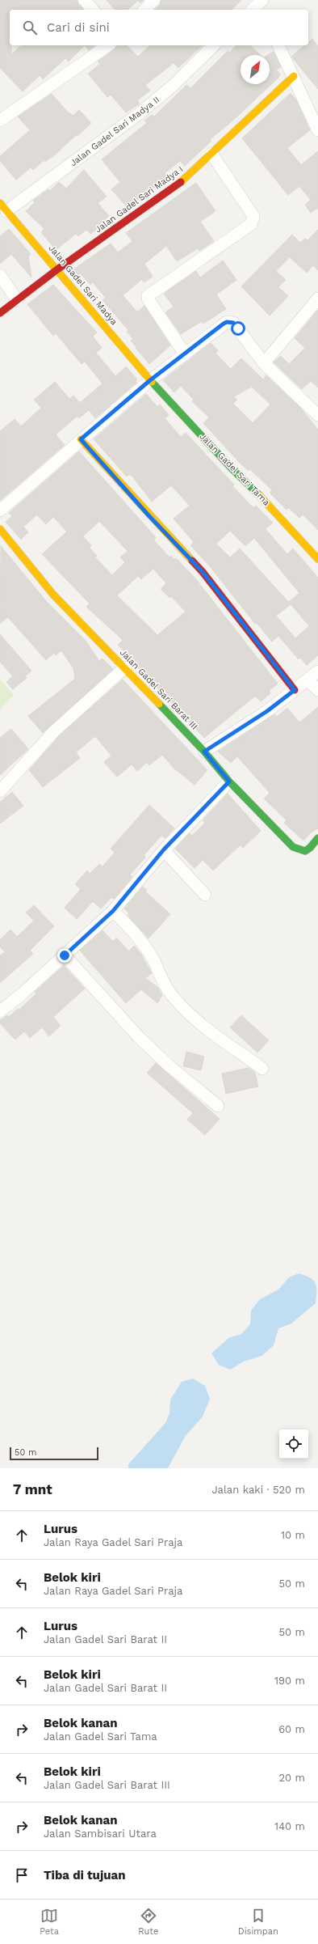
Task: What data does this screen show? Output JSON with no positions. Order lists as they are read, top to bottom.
{
  "streets": {
    "street": [
      "Jalan Gadel Sari Madya II",
      "Jalan Gadel Sari Madya I",
      "Jalan Gadel Sari Madya",
      "Jalan Gadel Sari Tama",
      "Jalan Gadel Sari Barat III"
    ]
  },
  "crossings": [
    ["Jalan Gadel Sari Madya II", "Jalan Gadel Sari Madya"],
    ["Jalan Gadel Sari Madya I", "Jalan Gadel Sari Madya"],
    ["Jalan Gadel Sari Madya", "Jalan Gadel Sari Tama"]
  ],
  "scale_bar": "50 m",
  "north": "top right",
  "page": {
    "search": "Cari di sini",
    "scale": "50 m",
    "heading": ["7 mnt", "Jalan kaki · 520 m"],
    "list": [
      ["Lurus", "Jalan Raya Gadel Sari Praja", "10 m"],
      ["Belok kiri", "Jalan Raya Gadel Sari Praja", "50 m"],
      ["Lurus", "Jalan Gadel Sari Barat II", "50 m"],
      ["Belok kiri", "Jalan Gadel Sari Barat II", "190 m"],
      ["Belok kanan", "Jalan Gadel Sari Tama", "60 m"],
      ["Belok kiri", "Jalan Gadel Sari Barat III", "20 m"],
      ["Belok kanan", "Jalan Sambisari Utara", "140 m"],
      "Tiba di tujuan"
    ],
    "nav": ["Peta", "Rute", "Disimpan"]
  }
}
